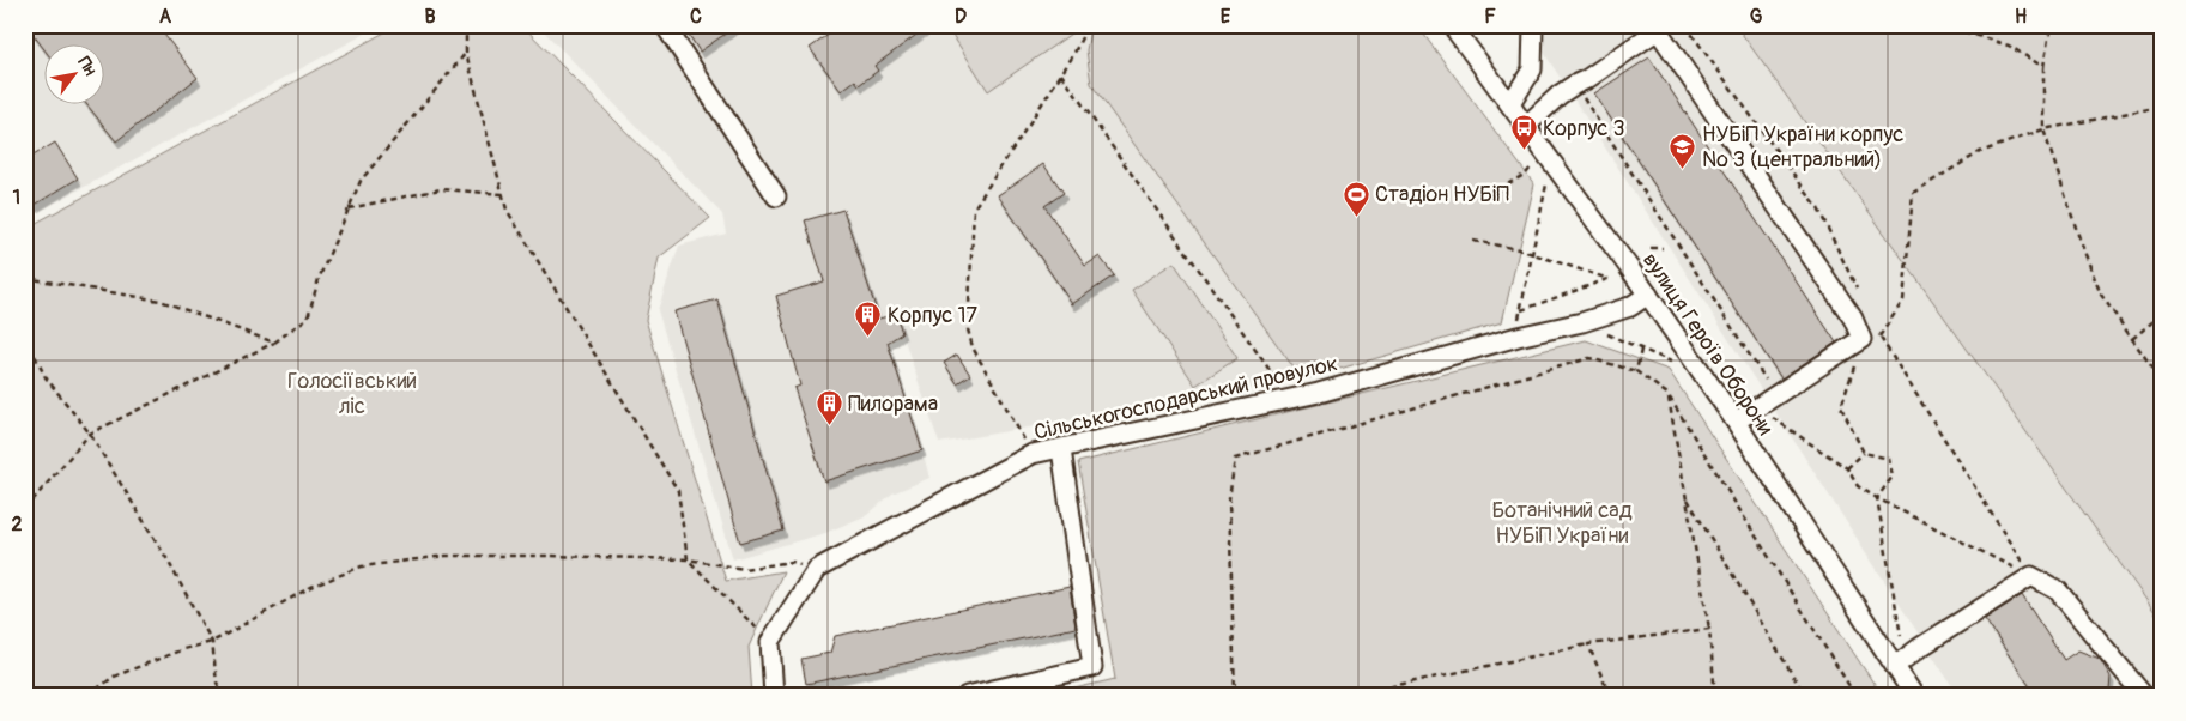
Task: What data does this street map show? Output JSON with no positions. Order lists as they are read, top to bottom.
{
  "streets": {
    "street": ["вулиця Героїв Оборони", "Сільськогосподарський провулок"]
  },
  "crossings": [
    ["вулиця Героїв Оборони", "Сільськогосподарський провулок"]
  ],
  "parks": ["Голосіївський ліс", "Ботанічний сад НУБіП України"],
  "places": {
    "bus stop": ["Корпус 3"],
    "school or university": ["НУБіП України корпус № 3 (центральний)"],
    "sports": ["Стадіон НУБіП"],
    "building": ["Корпус 17", "Пилорама"]
  },
  "north": "top right",
  "grid": {
    "columns": [
      "A",
      "B",
      "C",
      "D",
      "E",
      "F",
      "G",
      "H"
    ],
    "rows": ["1", "2"]
  }
}
